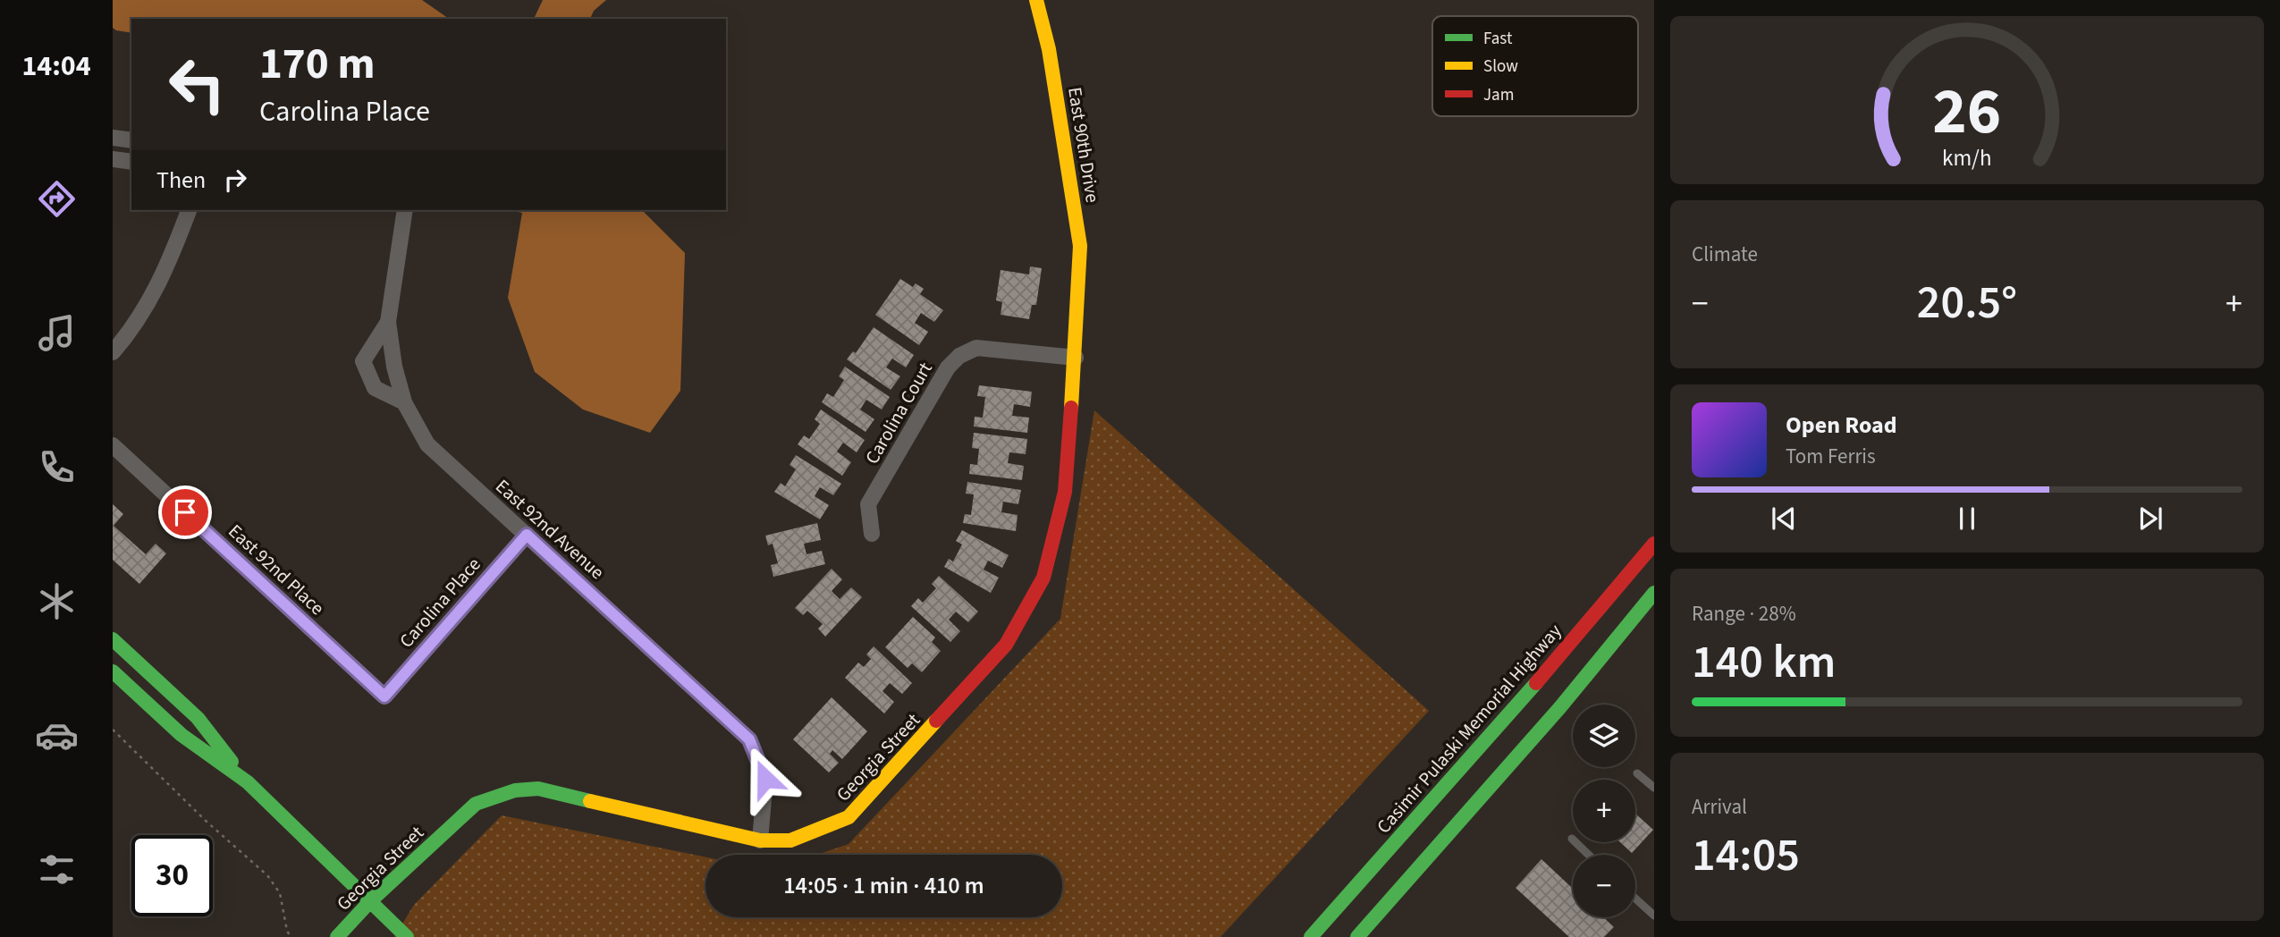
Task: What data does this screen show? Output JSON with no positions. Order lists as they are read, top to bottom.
{
  "streets": {
    "main road": ["East 90th Drive", "Casimir Pulaski Memorial Highway", "Georgia Street"],
    "street": [
      "Carolina Court",
      "East 92nd Avenue",
      "East 92nd Place",
      "Carolina Place"
    ]
  },
  "crossings": [
    ["East 90th Drive", "Georgia Street"],
    ["Carolina Court", "Georgia Street"],
    ["East 92nd Avenue", "Carolina Place"],
    ["East 92nd Avenue", "Georgia Street"],
    ["East 92nd Place", "Carolina Place"]
  ],
  "legend": ["Fast", "Slow", "Jam"],
  "page": {
    "tabs": "14:04",
    "turn": ["170 m", "Carolina Place"],
    "then": "Then",
    "tile": [
      "Climate",
      ["Range · 28%", "140 km"],
      ["Arrival", "14:05"]
    ],
    "heat": ["−", "20.5°", "+"],
    "song": ["Open Road", "Tom Ferris"],
    "map_buttons": ["+", "−"],
    "limit": "30",
    "trip": "14:05 · 1 min · 410 m",
    "gauge": ["26", "km/h"]
  }
}
